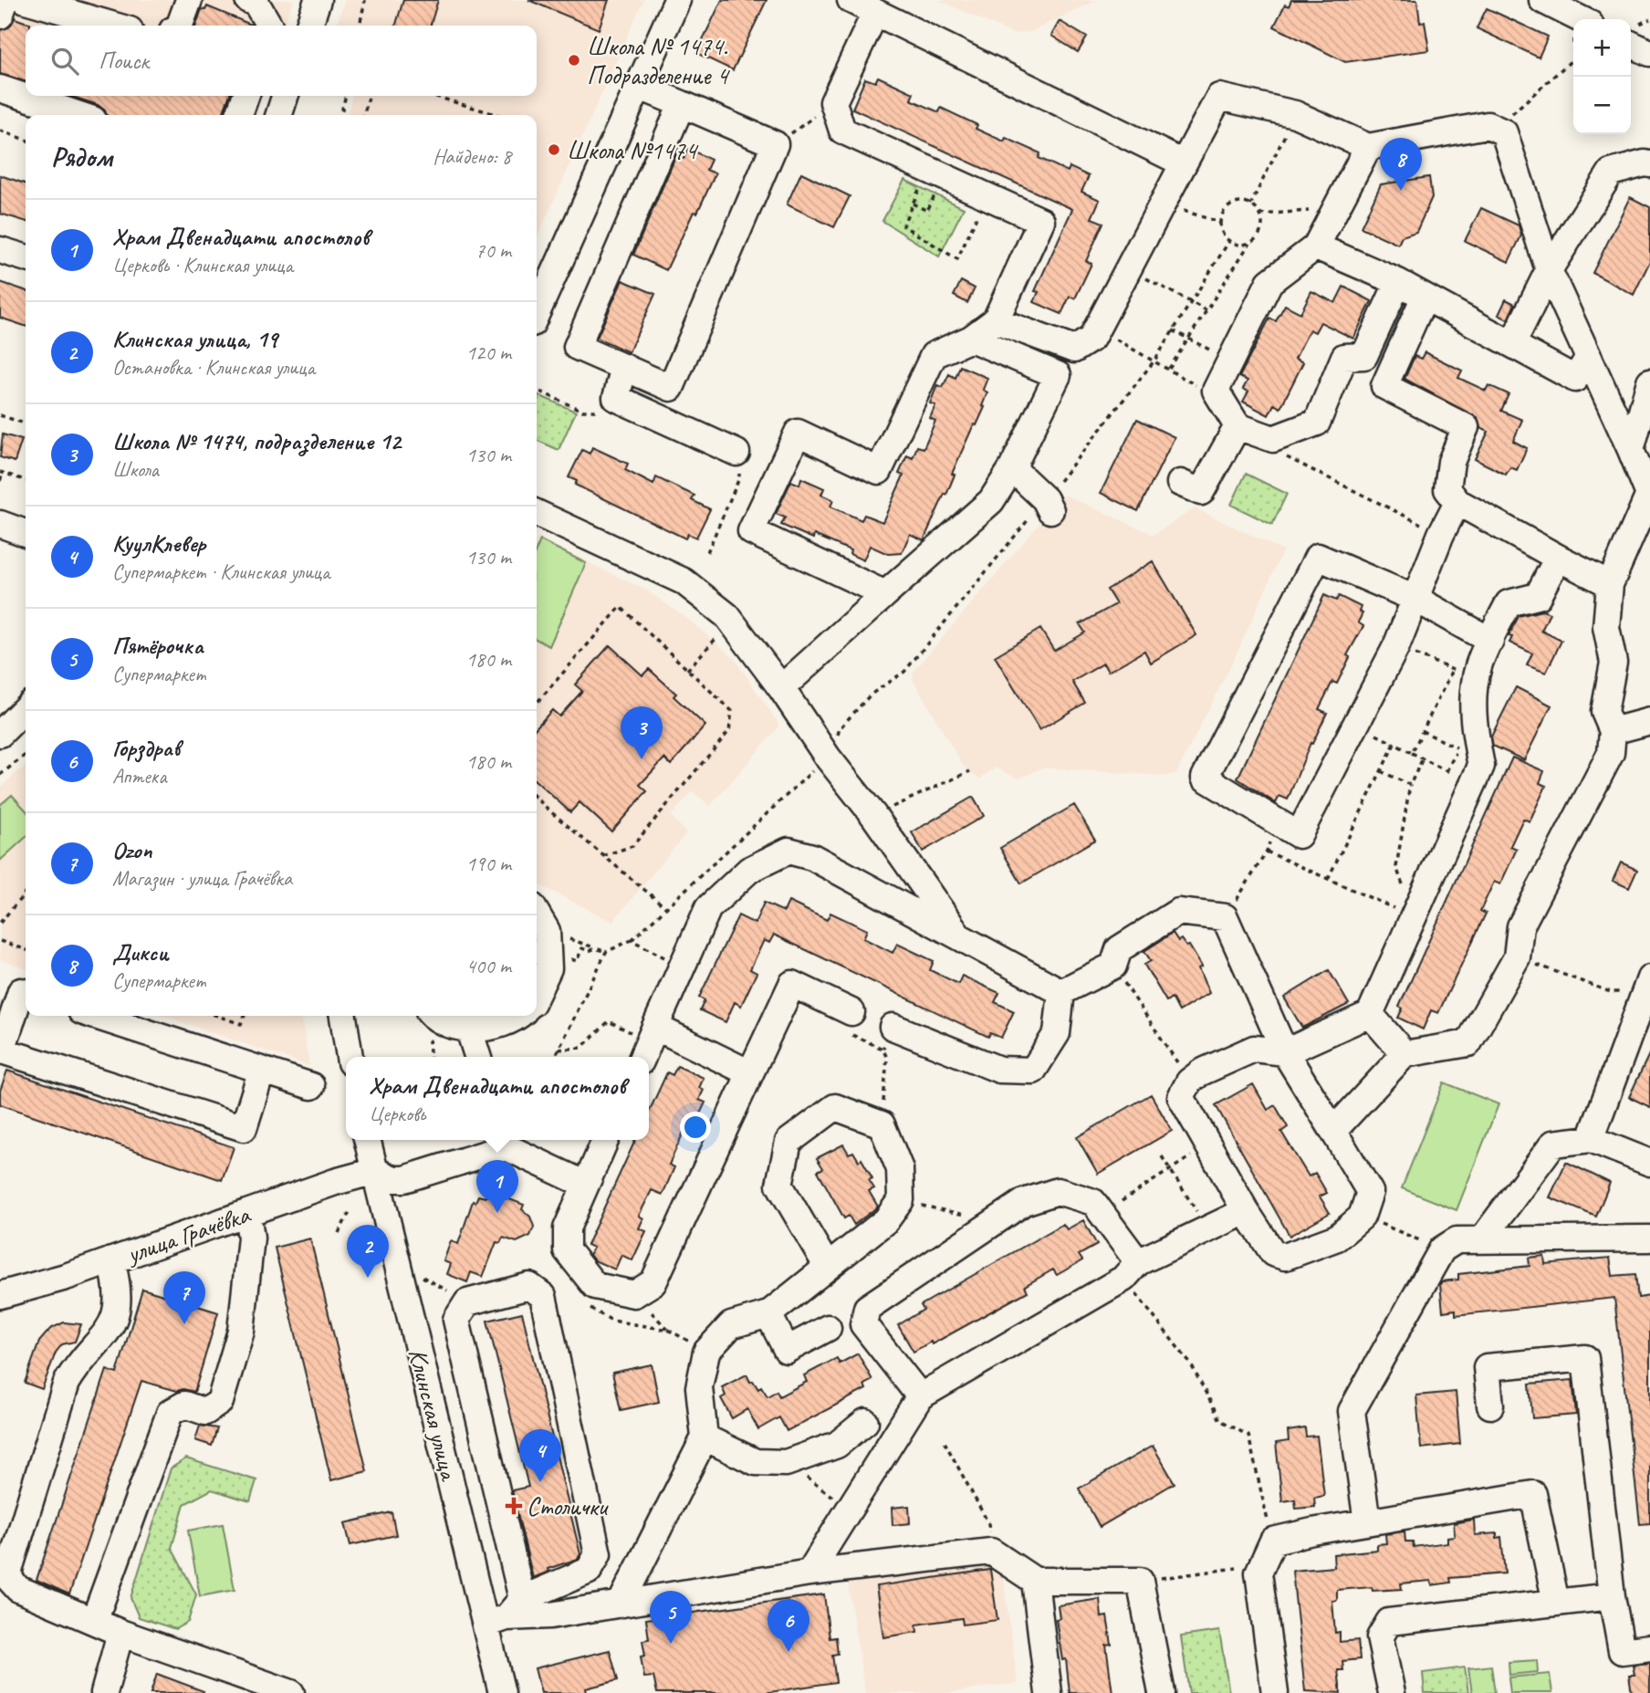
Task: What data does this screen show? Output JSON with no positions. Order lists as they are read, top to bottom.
{
  "streets": {
    "street": ["улица Грачёвка", "Клинская улица"]
  },
  "crossings": [
    ["улица Грачёвка", "Клинская улица"]
  ],
  "places": {
    "other": ["Школа № 1474. Подразделение 4", "Школа №1474"],
    "health": ["Столички"]
  },
  "page": {
    "map_buttons": ["+", "−"],
    "search": "Поиск",
    "heading": ["Рядом", "Найдено: 8"],
    "pins": [
      "8",
      "3",
      "1",
      "2",
      "7",
      "4",
      "5",
      "6"
    ],
    "list": [
      {
        "mark": "1",
        "name": "Храм Двенадцати апостолов",
        "note": "Церковь · Клинская улица",
        "value": "70 m"
      },
      {
        "mark": "2",
        "name": "Клинская улица, 19",
        "note": "Остановка · Клинская улица",
        "value": "120 m"
      },
      {
        "mark": "3",
        "name": "Школа № 1474, подразделение 12",
        "note": "Школа",
        "value": "130 m"
      },
      {
        "mark": "4",
        "name": "КуулКлевер",
        "note": "Супермаркет · Клинская улица",
        "value": "130 m"
      },
      {
        "mark": "5",
        "name": "Пятёрочка",
        "note": "Супермаркет",
        "value": "180 m"
      },
      {
        "mark": "6",
        "name": "Горздрав",
        "note": "Аптека",
        "value": "180 m"
      },
      {
        "mark": "7",
        "name": "Ozon",
        "note": "Магазин · улица Грачёвка",
        "value": "190 m"
      },
      {
        "mark": "8",
        "name": "Дикси",
        "note": "Супермаркет",
        "value": "400 m"
      }
    ],
    "popup": ["Храм Двенадцати апостолов", "Церковь"]
  }
}
